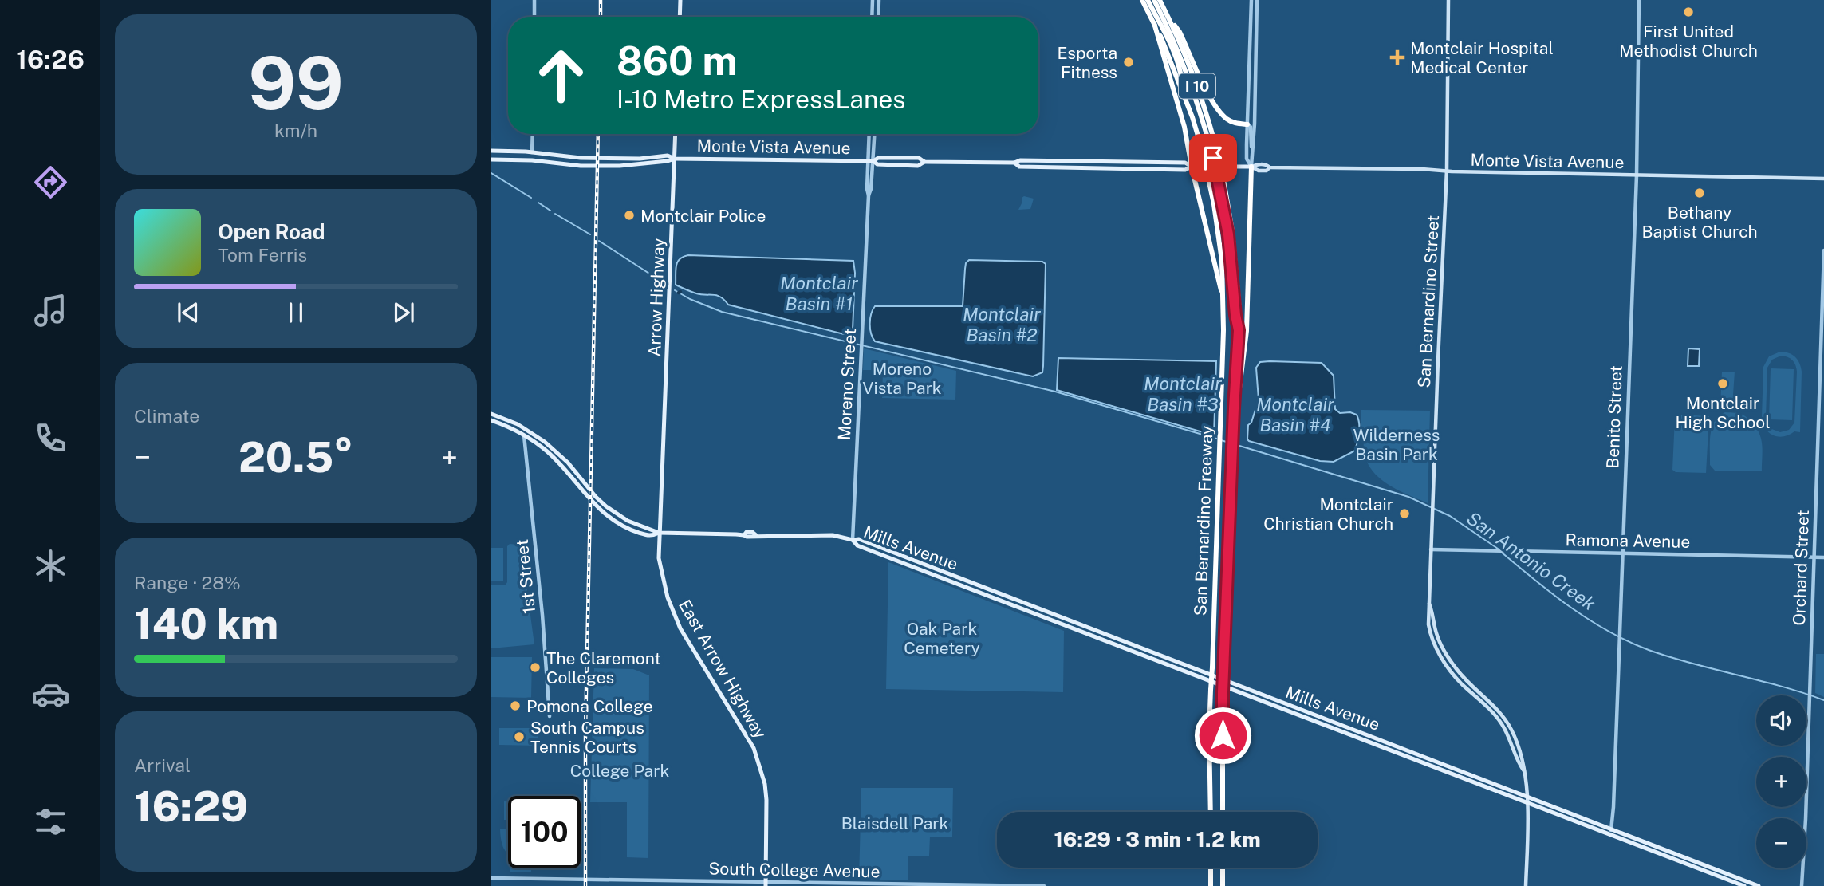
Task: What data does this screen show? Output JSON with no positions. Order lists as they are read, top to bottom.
{
  "streets": {
    "highway": ["I 10", "San Bernardino Freeway"],
    "main road": [
      "Monte Vista Avenue",
      "Arrow Highway",
      "San Bernardino Street",
      "Mills Avenue",
      "East Arrow Highway"
    ],
    "street": [
      "Moreno Street",
      "Benito Street",
      "Ramona Avenue",
      "Orchard Street",
      "1st Street",
      "South College Avenue"
    ]
  },
  "crossings": [
    ["Monte Vista Avenue", "Arrow Highway"],
    ["Monte Vista Avenue", "San Bernardino Street"],
    ["Monte Vista Avenue", "Moreno Street"],
    ["Monte Vista Avenue", "Benito Street"],
    ["Arrow Highway", "East Arrow Highway"],
    ["San Bernardino Street", "Ramona Avenue"],
    ["San Bernardino Street", "Mills Avenue"],
    ["Moreno Street", "Mills Avenue"],
    ["Benito Street", "Ramona Avenue"],
    ["Benito Street", "Mills Avenue"],
    ["Ramona Avenue", "Orchard Street"],
    ["Mills Avenue", "East Arrow Highway"],
    ["East Arrow Highway", "South College Avenue"]
  ],
  "water": [
    "Montclair Basin #1",
    "Montclair Basin #2",
    "Montclair Basin #3",
    "Montclair Basin #4",
    "San Antonio Creek"
  ],
  "parks": [
    "Moreno Vista Park",
    "Wilderness Basin Park",
    "Oak Park Cemetery",
    "College Park",
    "Blaisdell Park"
  ],
  "places": {
    "other": [
      "First United Methodist Church",
      "Esporta Fitness",
      "Bethany Baptist Church",
      "Montclair Police",
      "Montclair High School",
      "Montclair Christian Church",
      "The Claremont Colleges",
      "Pomona College",
      "South Campus Tennis Courts"
    ],
    "health": ["Montclair Hospital Medical Center"]
  },
  "page": {
    "tabs": "16:26",
    "tile": [
      ["99", "km/h"],
      "Climate",
      ["Range · 28%", "140 km"],
      ["Arrival", "16:29"]
    ],
    "turn": ["860 m", "I-10 Metro ExpressLanes"],
    "song": ["Open Road", "Tom Ferris"],
    "heat": ["−", "20.5°", "+"],
    "map_buttons": ["+", "−"],
    "limit": "100",
    "trip": "16:29 · 3 min · 1.2 km"
  }
}
